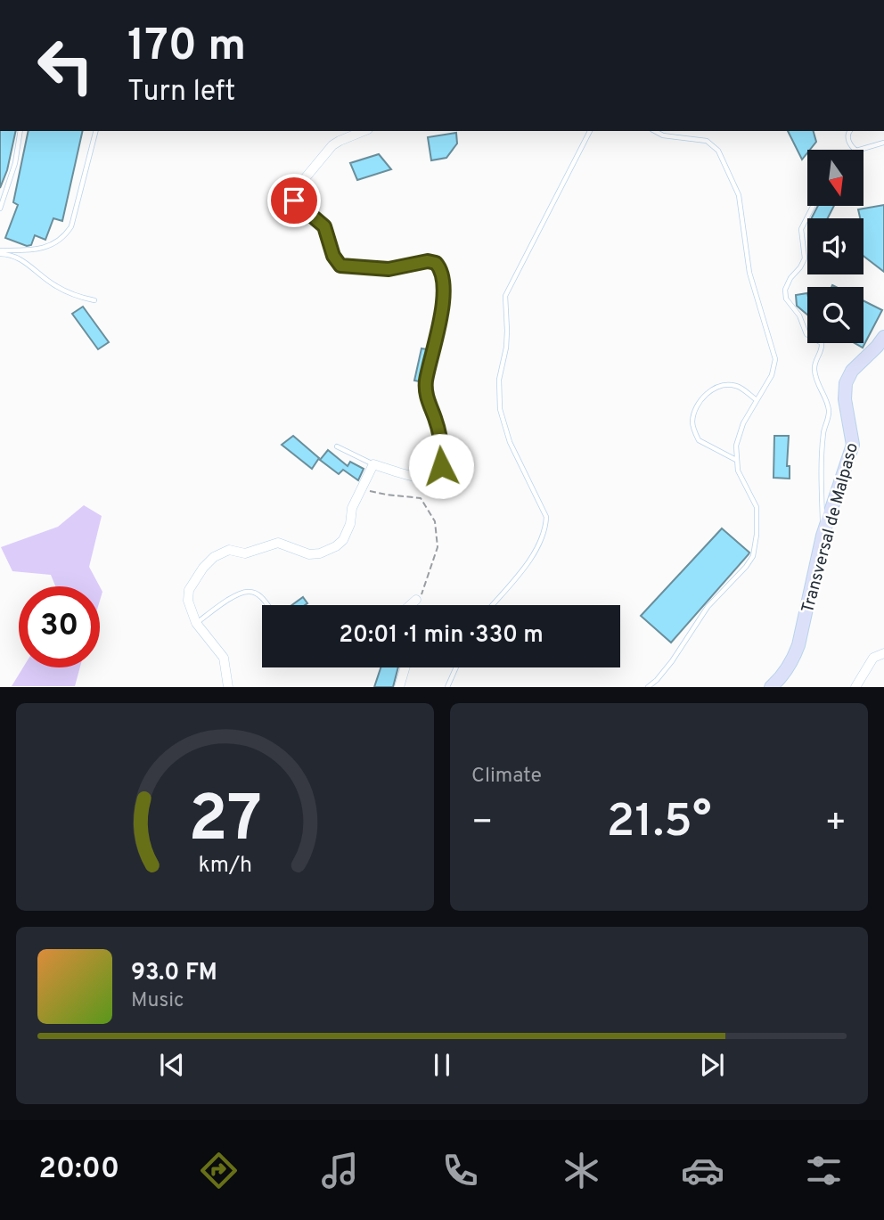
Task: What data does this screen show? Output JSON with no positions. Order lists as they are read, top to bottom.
{
  "streets": {
    "main road": ["Transversal de Malpaso"]
  },
  "north": "bottom",
  "page": {
    "turn": ["170 m", "Turn left"],
    "limit": "30",
    "trip": "20:01 · 1 min · 330 m",
    "tile": "Climate",
    "heat": ["−", "21.5°", "+"],
    "song": ["93.0 FM", "Music"],
    "tabs": "20:00",
    "gauge": ["27", "km/h"]
  }
}
